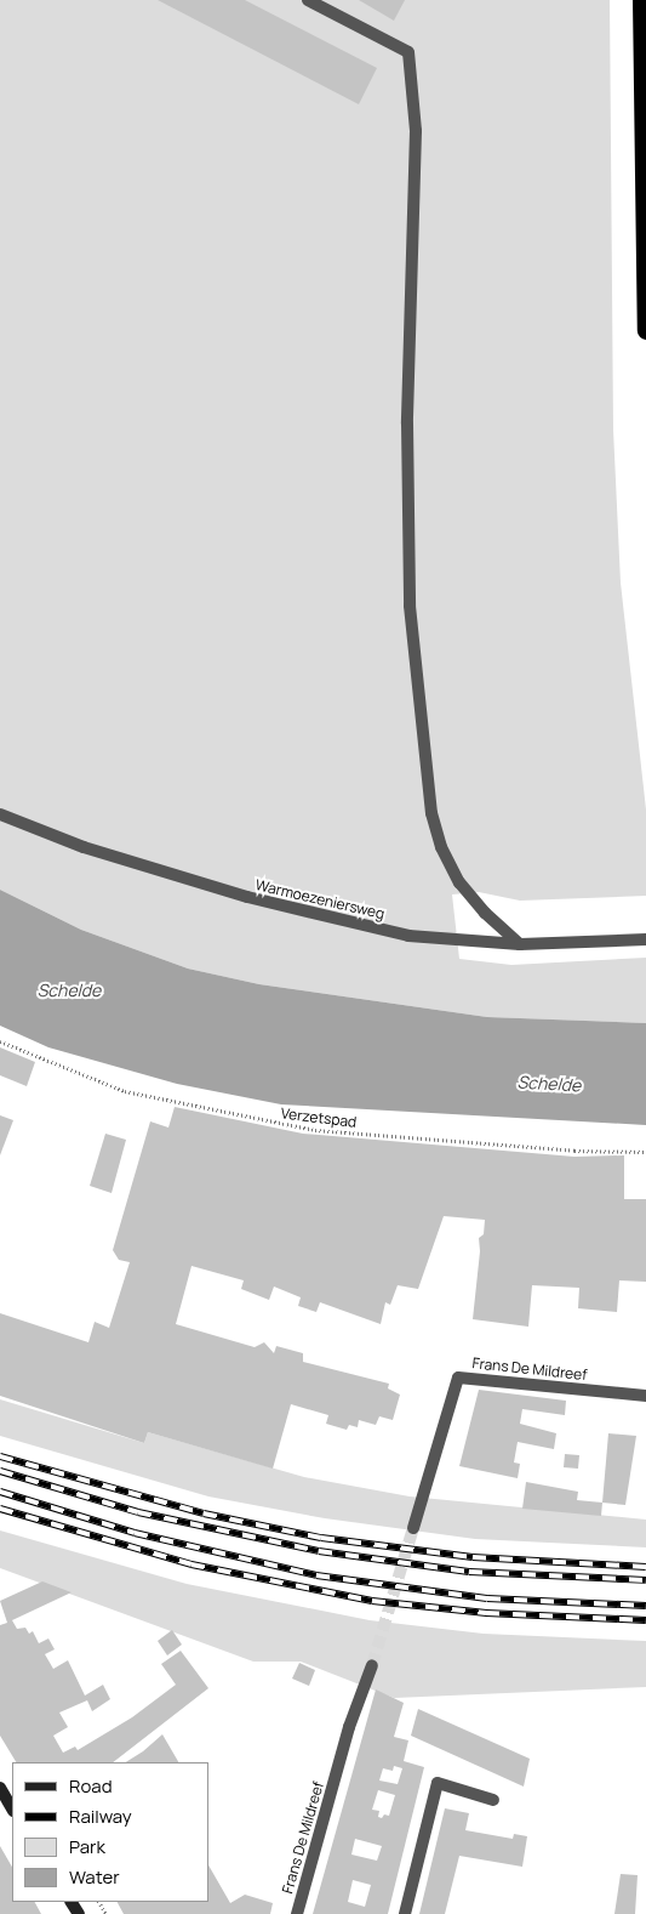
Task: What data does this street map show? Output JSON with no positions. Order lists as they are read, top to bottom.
{
  "streets": {
    "street": ["Warmoezeniersweg", "Frans De Mildreef"],
    "path": ["Verzetspad"]
  },
  "water": ["Schelde"],
  "legend": [
    "Road",
    "Railway",
    "Park",
    "Water"
  ]
}
